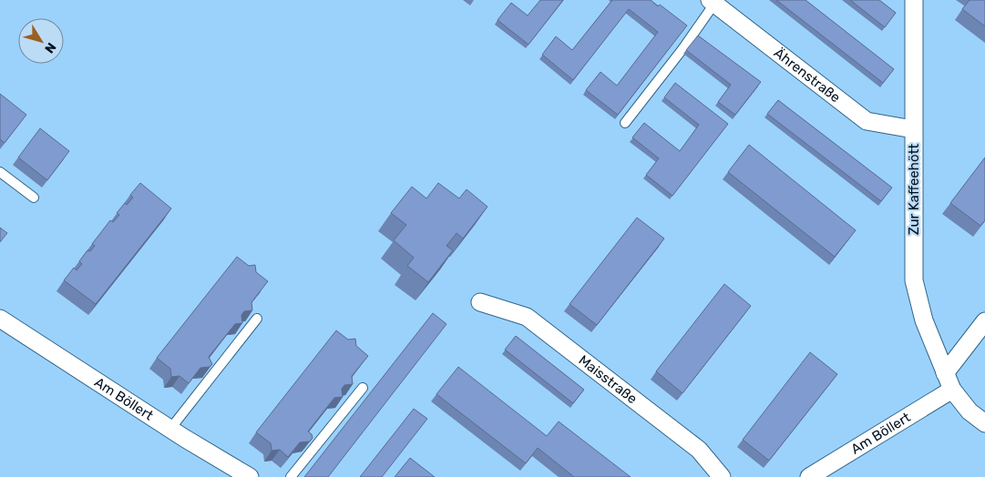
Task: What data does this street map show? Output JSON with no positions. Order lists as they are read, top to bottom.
{
  "streets": {
    "street": [
      "Ährenstraße",
      "Zur Kaffeehött",
      "Maisstraße",
      "Am Böllert"
    ]
  },
  "crossings": [
    ["Ährenstraße", "Zur Kaffeehött"],
    ["Zur Kaffeehött", "Am Böllert"]
  ],
  "north": "bottom right"
}
